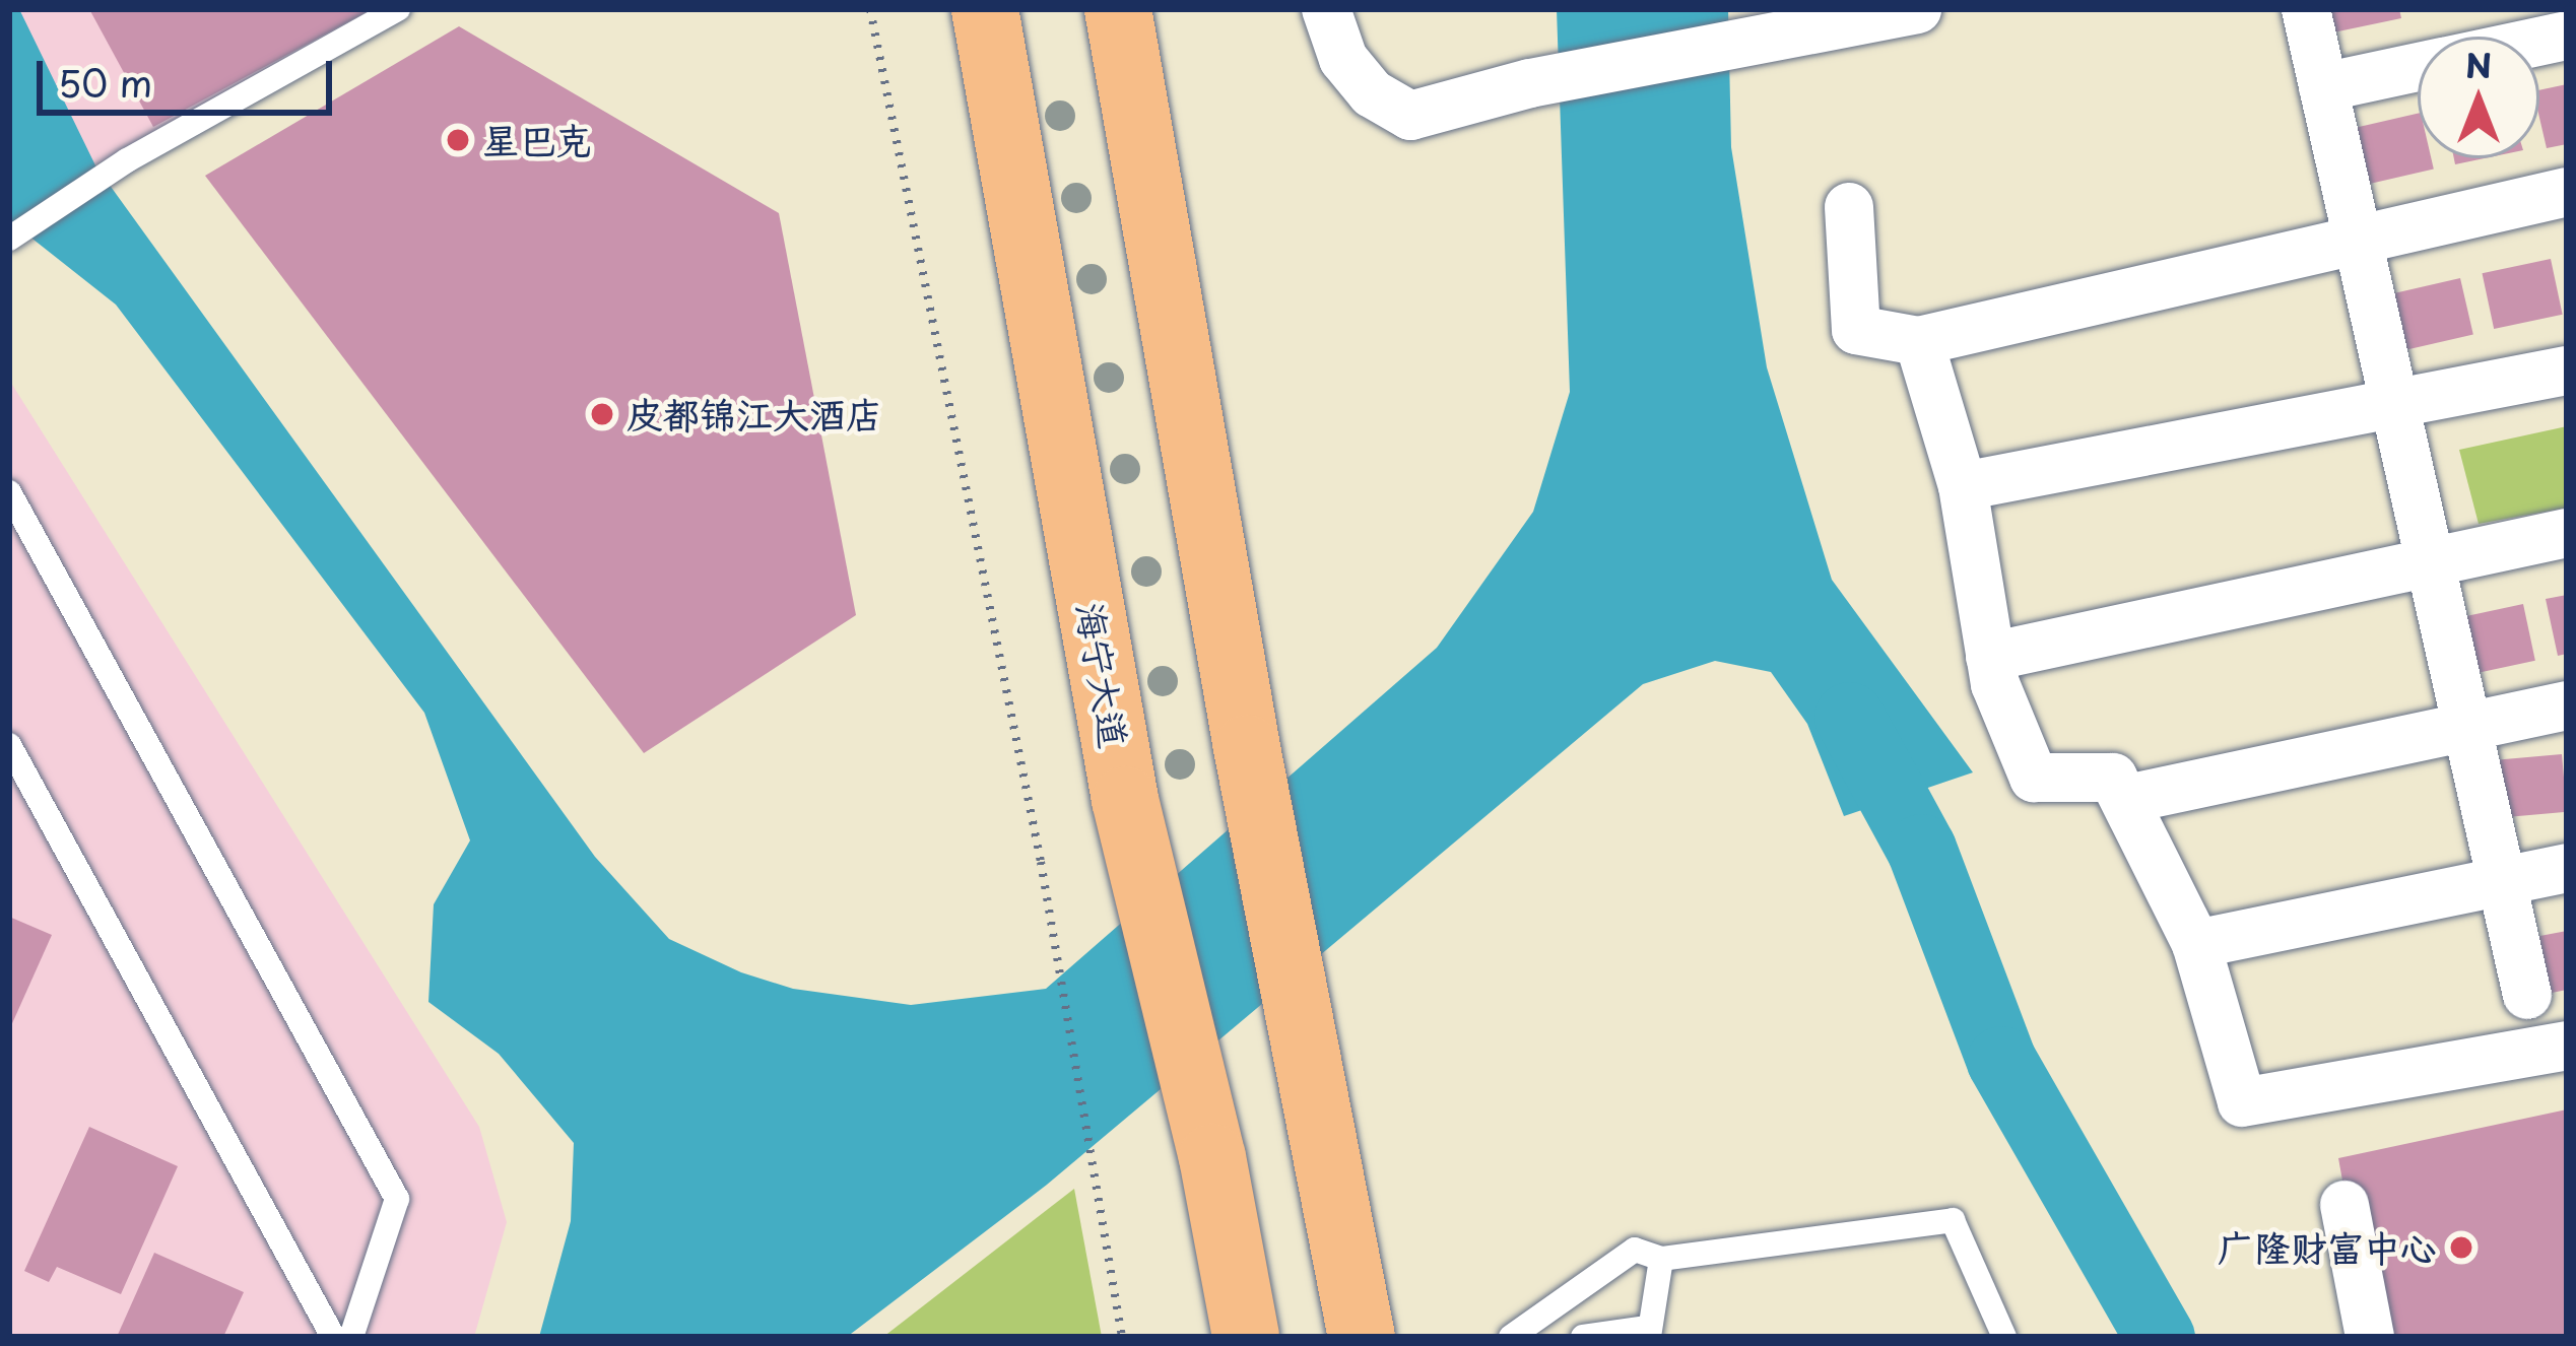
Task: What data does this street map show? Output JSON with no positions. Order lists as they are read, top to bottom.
{
  "streets": {
    "highway": ["海宁大道"]
  },
  "places": ["星巴克", "皮都锦江大酒店", "广隆财富中心"],
  "scale_bar": "50 m",
  "north": "top"
}
